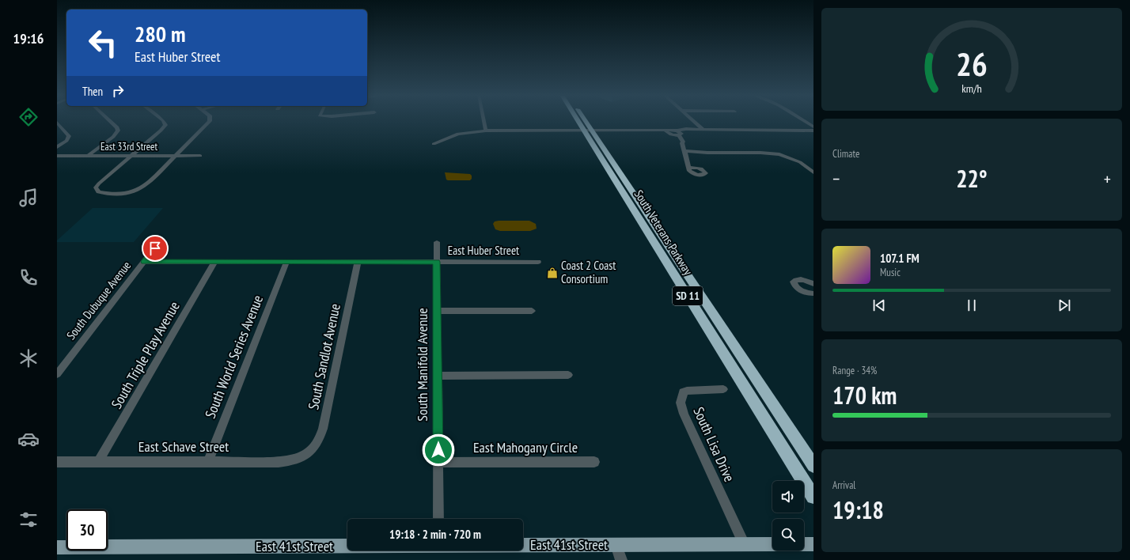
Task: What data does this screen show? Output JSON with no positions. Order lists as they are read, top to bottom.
{
  "streets": {
    "highway": ["South Veterans Parkway", "SD 11"],
    "main road": ["East 41st Street"],
    "street": [
      "East 33rd Street",
      "East Huber Street",
      "South Dubuque Avenue",
      "South Triple Play Avenue",
      "South World Series Avenue",
      "South Sandlot Avenue",
      "South Manifold Avenue",
      "South Lisa Drive",
      "East Schave Street",
      "East Mahogany Circle"
    ]
  },
  "crossings": [
    ["East Huber Street", "South Dubuque Avenue"],
    ["East Huber Street", "South Triple Play Avenue"],
    ["East Huber Street", "South World Series Avenue"],
    ["East Huber Street", "South Sandlot Avenue"],
    ["East Huber Street", "South Manifold Avenue"],
    ["South Triple Play Avenue", "East Schave Street"],
    ["South World Series Avenue", "East Schave Street"],
    ["South Sandlot Avenue", "East Schave Street"],
    ["South Manifold Avenue", "East Mahogany Circle"],
    ["South Lisa Drive", "East 41st Street"]
  ],
  "places": {
    "shop": ["Coast 2 Coast Consortium"]
  },
  "page": {
    "tabs": "19:16",
    "turn": ["280 m", "East Huber Street"],
    "then": "Then",
    "tile": [
      "Climate",
      ["Range · 34%", "170 km"],
      ["Arrival", "19:18"]
    ],
    "heat": ["−", "22°", "+"],
    "song": ["107.1 FM", "Music"],
    "limit": "30",
    "trip": "19:18 · 2 min · 720 m",
    "gauge": ["26", "km/h"]
  }
}
